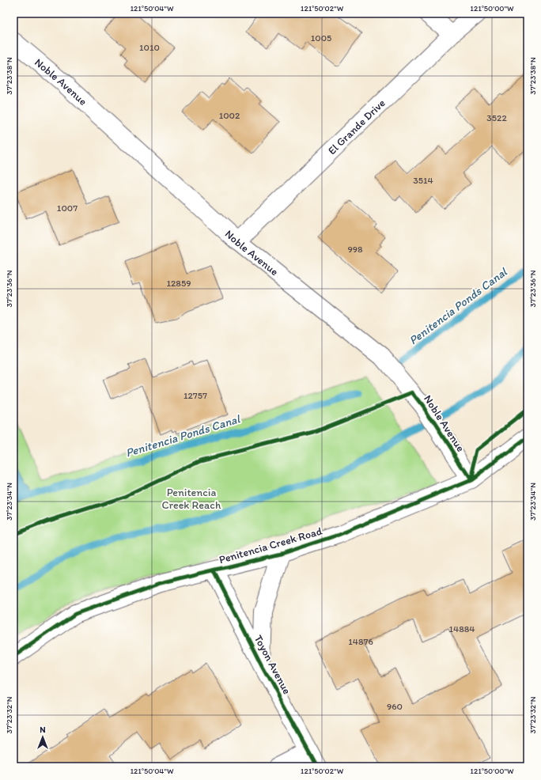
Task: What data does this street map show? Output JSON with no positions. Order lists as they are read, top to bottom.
{
  "streets": {
    "street": [
      "Noble Avenue",
      "El Grande Drive",
      "Penitencia Creek Road",
      "Toyon Avenue"
    ]
  },
  "crossings": [
    ["Noble Avenue", "El Grande Drive"],
    ["Noble Avenue", "Penitencia Creek Road"],
    ["Penitencia Creek Road", "Toyon Avenue"]
  ],
  "water": ["Penitencia Ponds Canal"],
  "parks": ["Penitencia Creek Reach"],
  "house_numbers": [
    "1005",
    "1010",
    "1002",
    "3522",
    "3514",
    "1007",
    "998",
    "12859",
    "12757",
    "14884",
    "14876",
    "960"
  ],
  "north": "top",
  "coordinates": [
    "121°50'04\"W",
    "121°50'02\"W",
    "121°50'00\"W",
    "37°23'38\"N",
    "37°23'36\"N",
    "37°23'34\"N",
    "37°23'32\"N"
  ]
}
